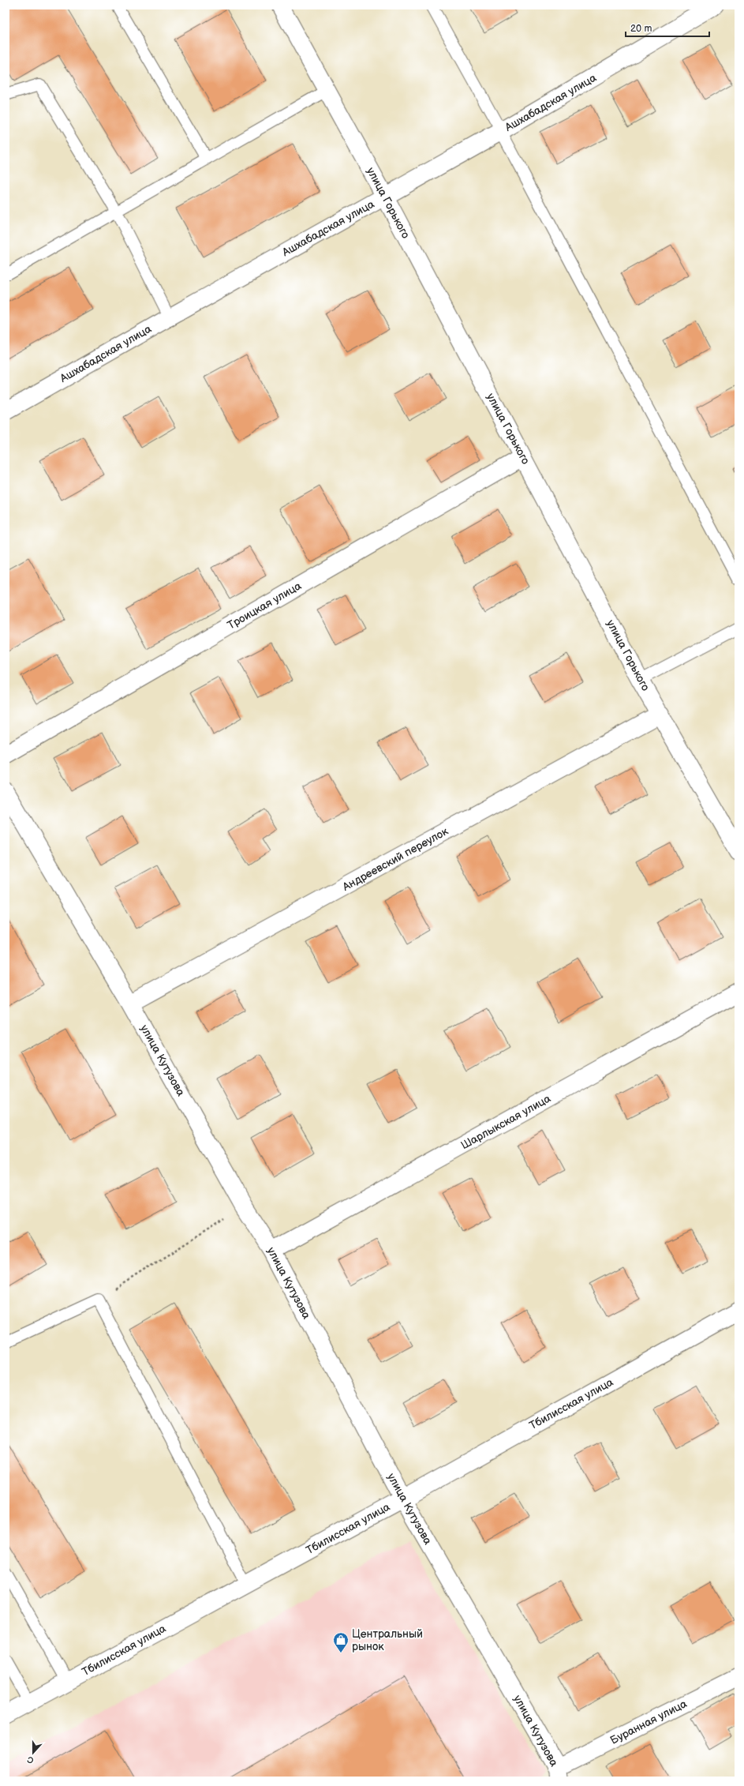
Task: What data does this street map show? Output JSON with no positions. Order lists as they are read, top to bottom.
{
  "streets": {
    "street": [
      "Ашхабадская улица",
      "улица Горького",
      "Троицкая улица",
      "Андреевский переулок",
      "улица Кутузова",
      "Шарлыкская улица",
      "Тбилисская улица",
      "Буранная улица"
    ]
  },
  "crossings": [
    ["Ашхабадская улица", "улица Горького"],
    ["улица Горького", "Троицкая улица"],
    ["улица Горького", "Андреевский переулок"],
    ["Андреевский переулок", "улица Кутузова"],
    ["улица Кутузова", "Шарлыкская улица"],
    ["улица Кутузова", "Тбилисская улица"],
    ["улица Кутузова", "Буранная улица"]
  ],
  "places": {
    "shop": ["Центральный рынок"]
  },
  "scale_bar": "20 m",
  "north": "bottom"
}
